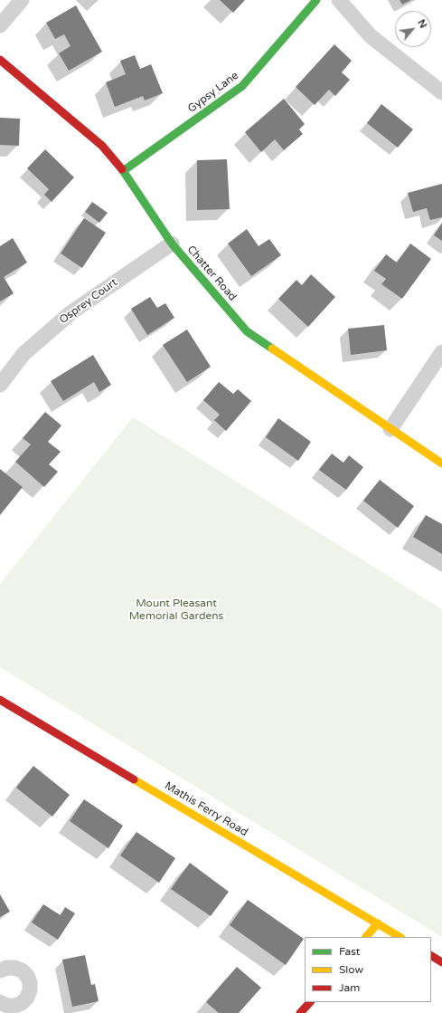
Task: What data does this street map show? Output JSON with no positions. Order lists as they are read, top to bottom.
{
  "streets": {
    "street": [
      "Gypsy Lane",
      "Chatter Road",
      "Osprey Court",
      "Mathis Ferry Road"
    ]
  },
  "crossings": [
    ["Gypsy Lane", "Chatter Road"],
    ["Chatter Road", "Osprey Court"]
  ],
  "parks": ["Mount Pleasant Memorial Gardens"],
  "legend": ["Fast", "Slow", "Jam"],
  "north": "top right"
}
